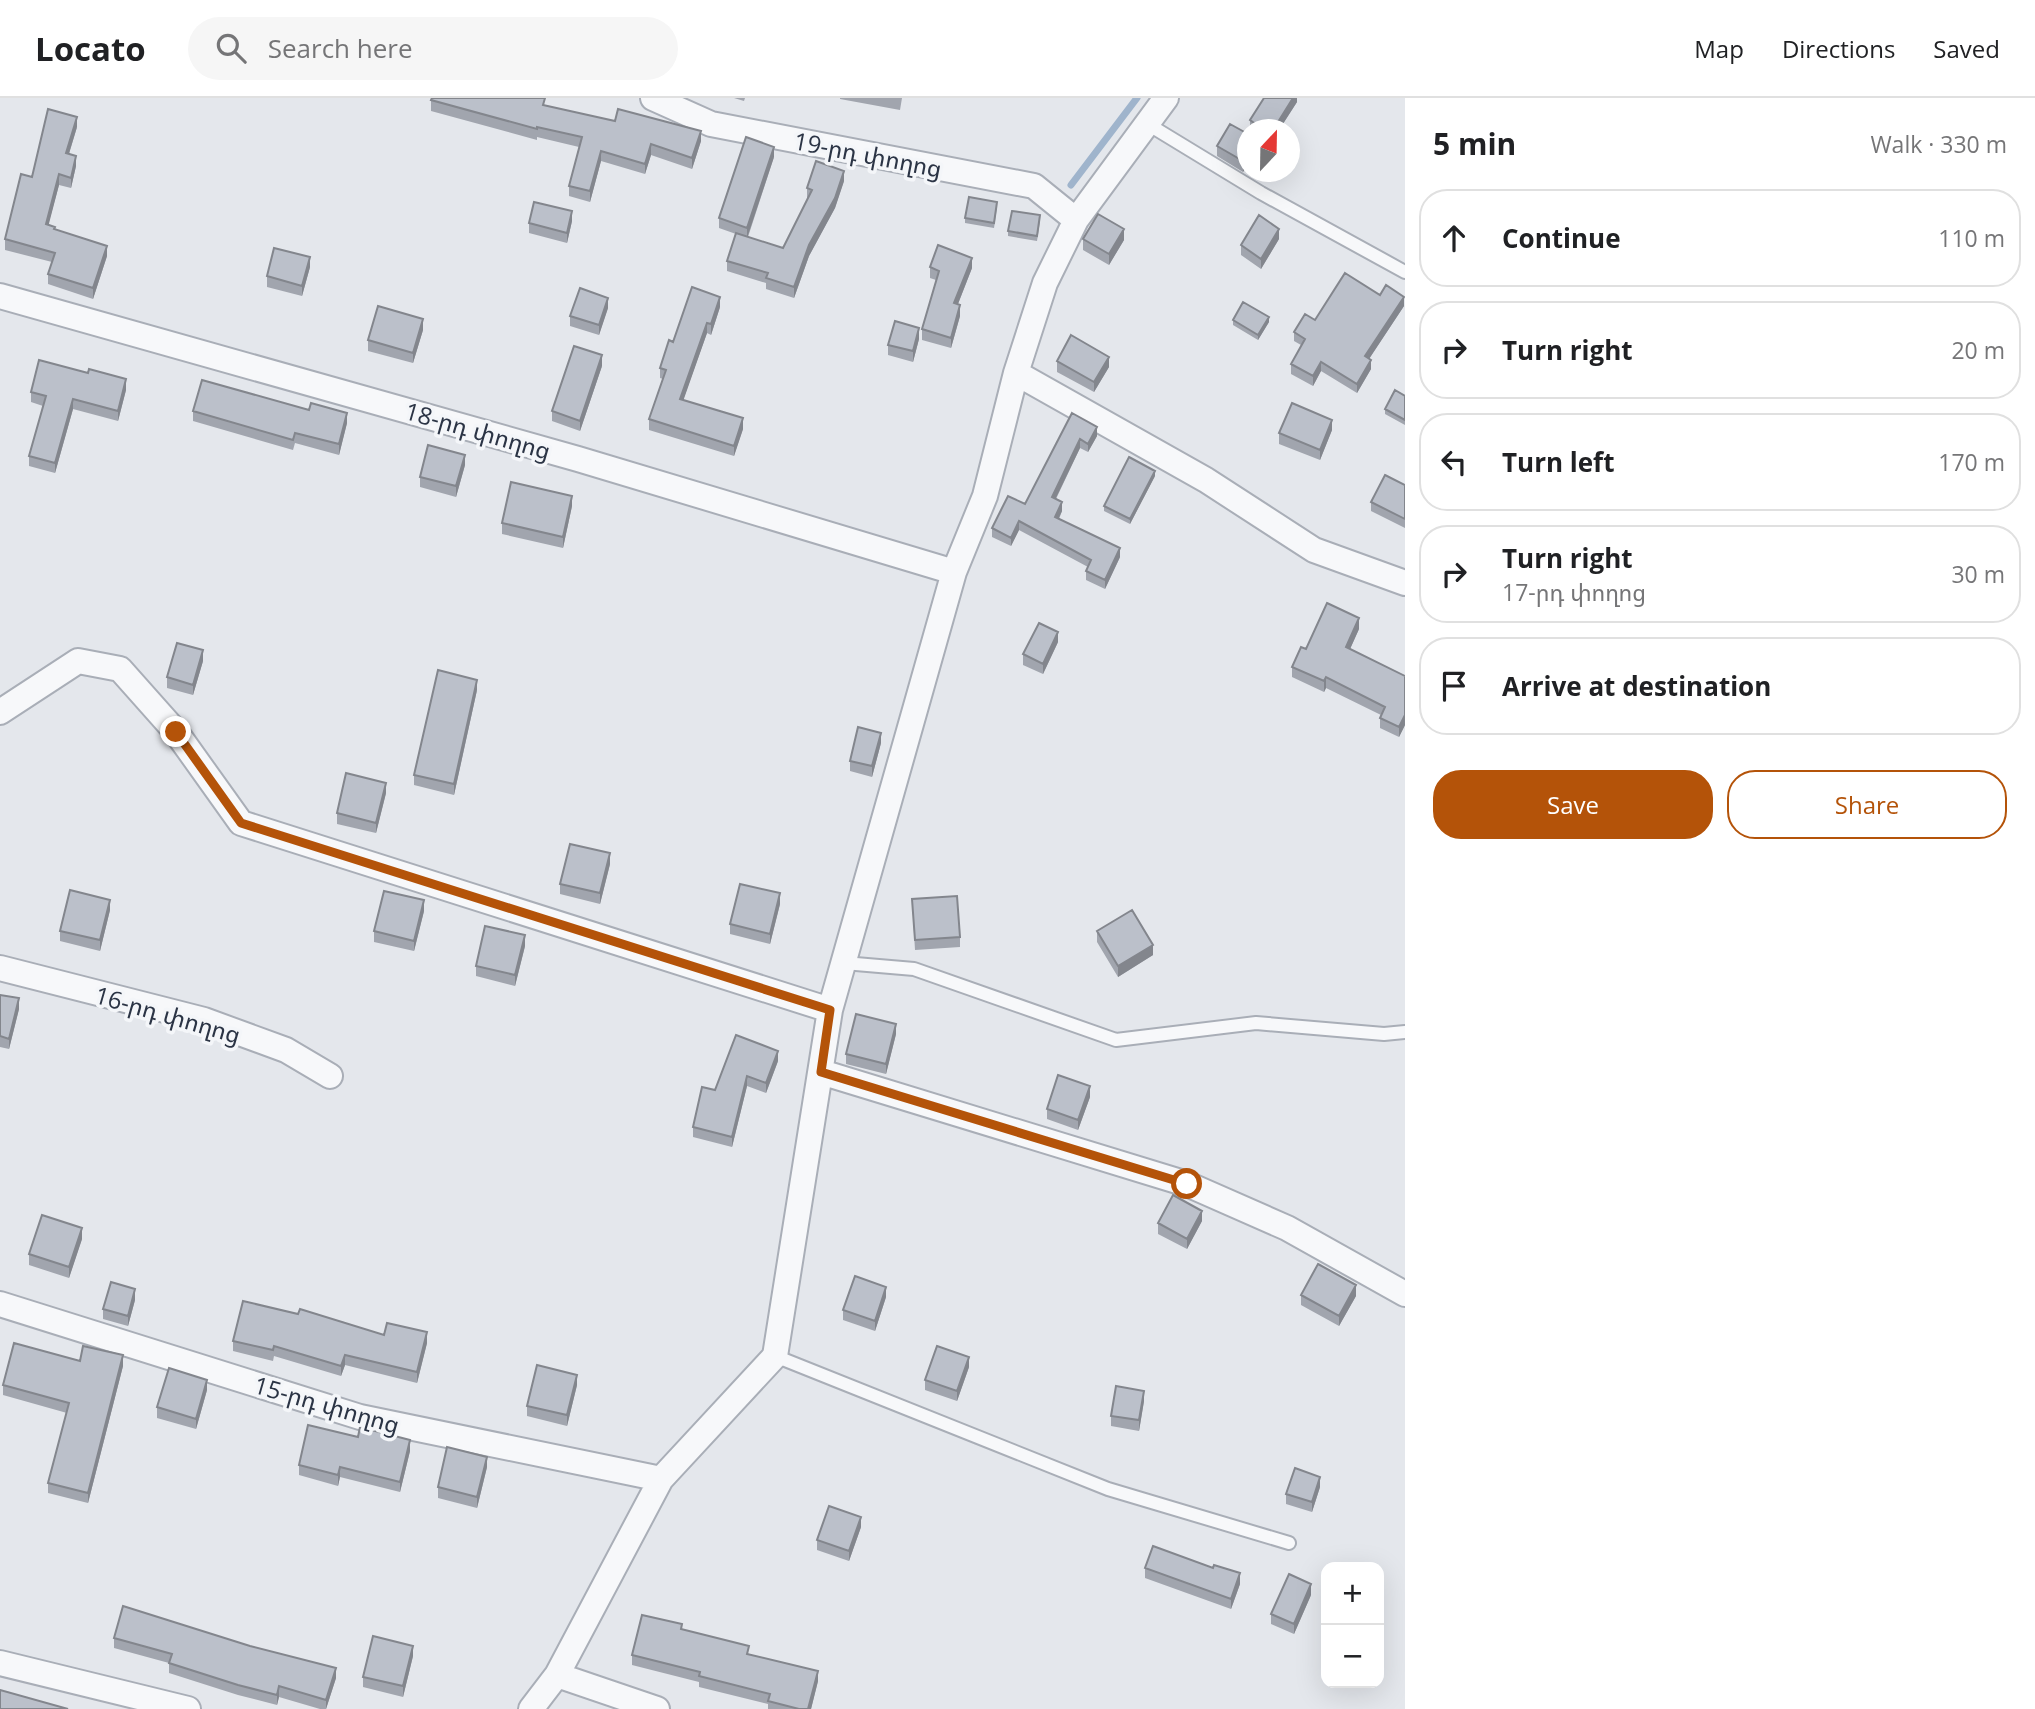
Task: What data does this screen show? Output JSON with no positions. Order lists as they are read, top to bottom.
{
  "streets": {
    "street": [
      "19-րդ փողոց",
      "18-րդ փողոց",
      "16-րդ փողոց",
      "15-րդ փողոց"
    ]
  },
  "north": "top",
  "page": {
    "header": "Locato",
    "search": "Search here",
    "nav": ["Map", "Directions", "Saved"],
    "heading": ["5 min", "Walk · 330 m"],
    "list": [
      ["Continue", "110 m"],
      ["Turn right", "20 m"],
      ["Turn left", "170 m"],
      ["Turn right", "17-րդ փողոց", "30 m"],
      "Arrive at destination"
    ],
    "buttons": ["Save", "Share"],
    "map_buttons": ["+", "−"]
  }
}
